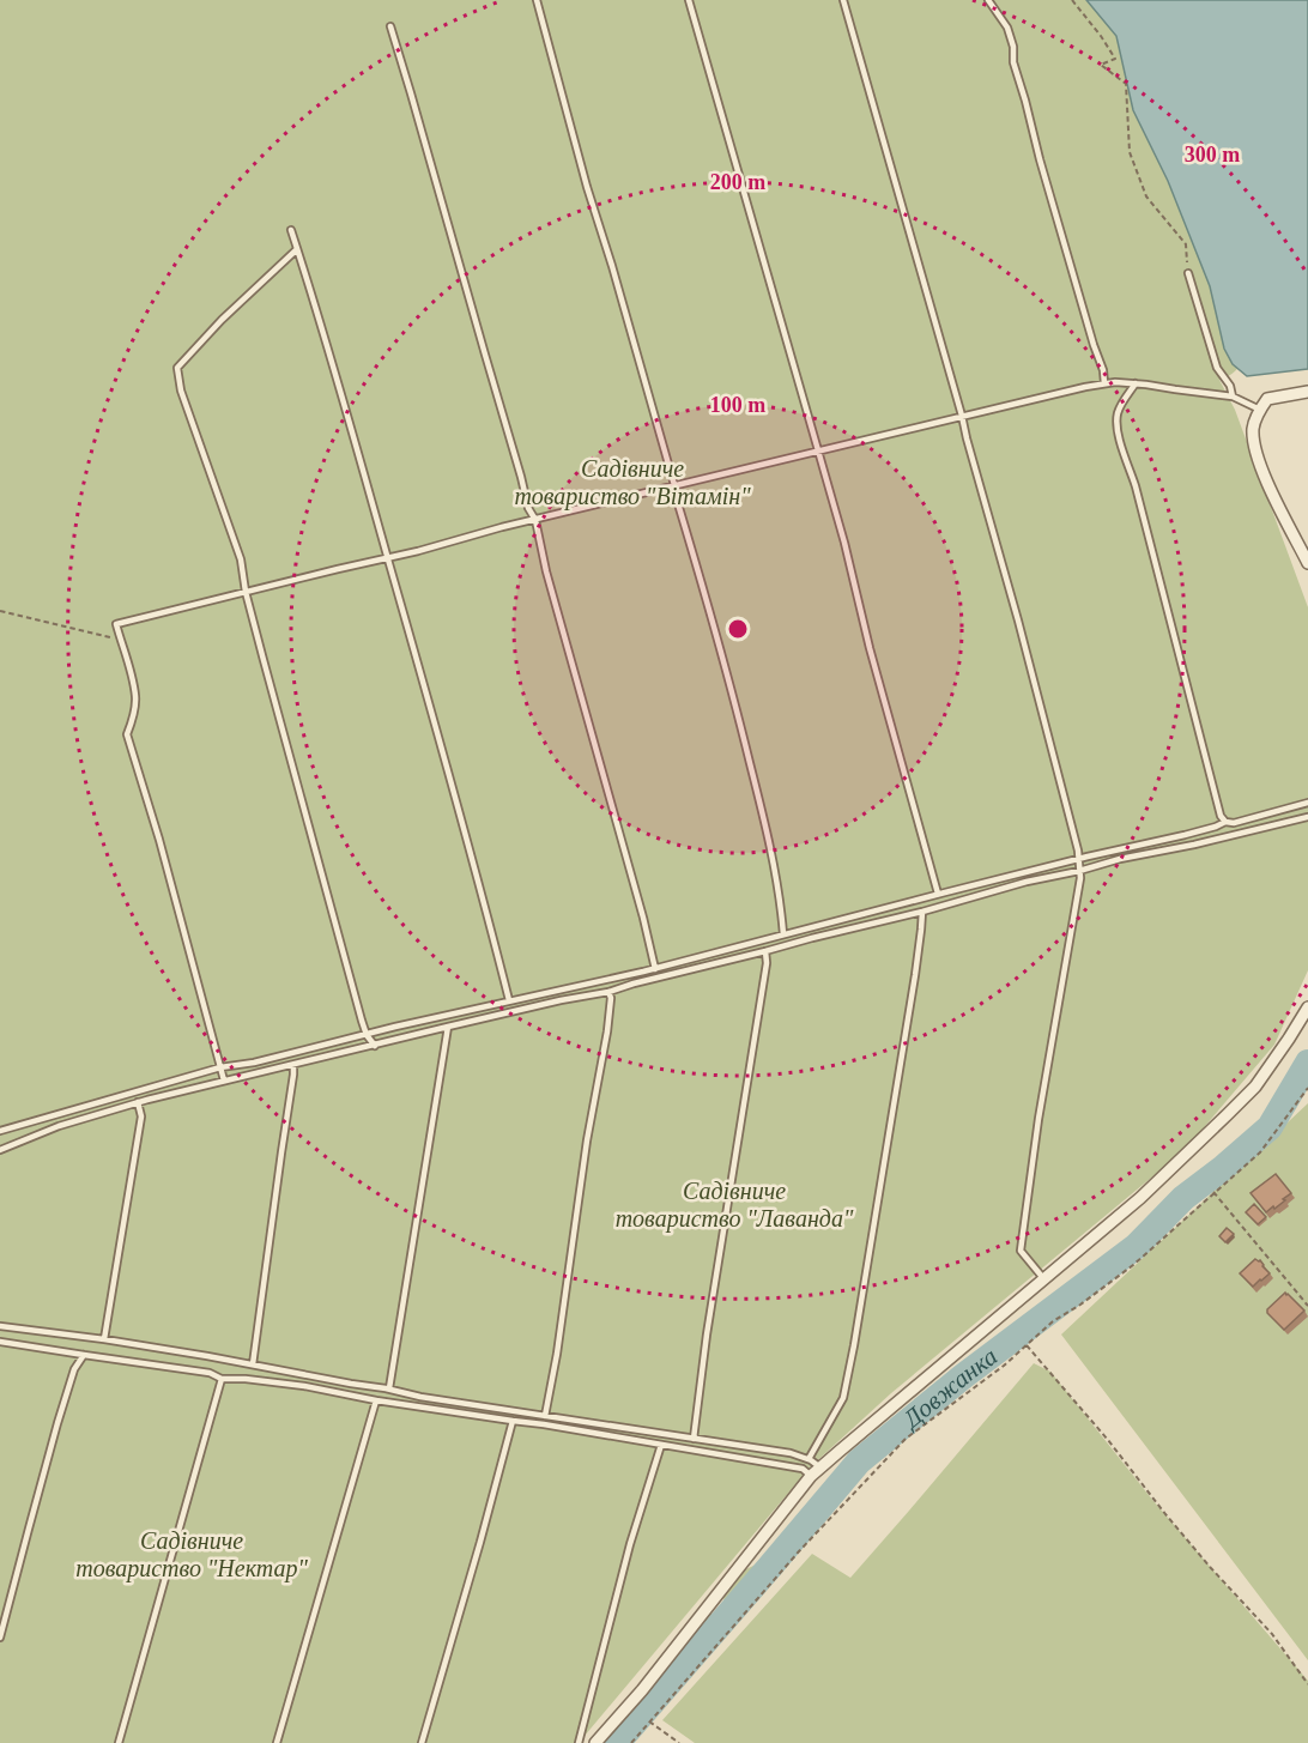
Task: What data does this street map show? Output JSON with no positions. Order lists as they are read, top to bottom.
{
  "water": ["Довжанка"],
  "parks": ["Садівниче товариство \"Вітамін\"", "Садівниче товариство \"Лаванда\"", "Садівниче товариство \"Нектар\""],
  "rings": ["300 m", "200 m", "100 m"]
}
